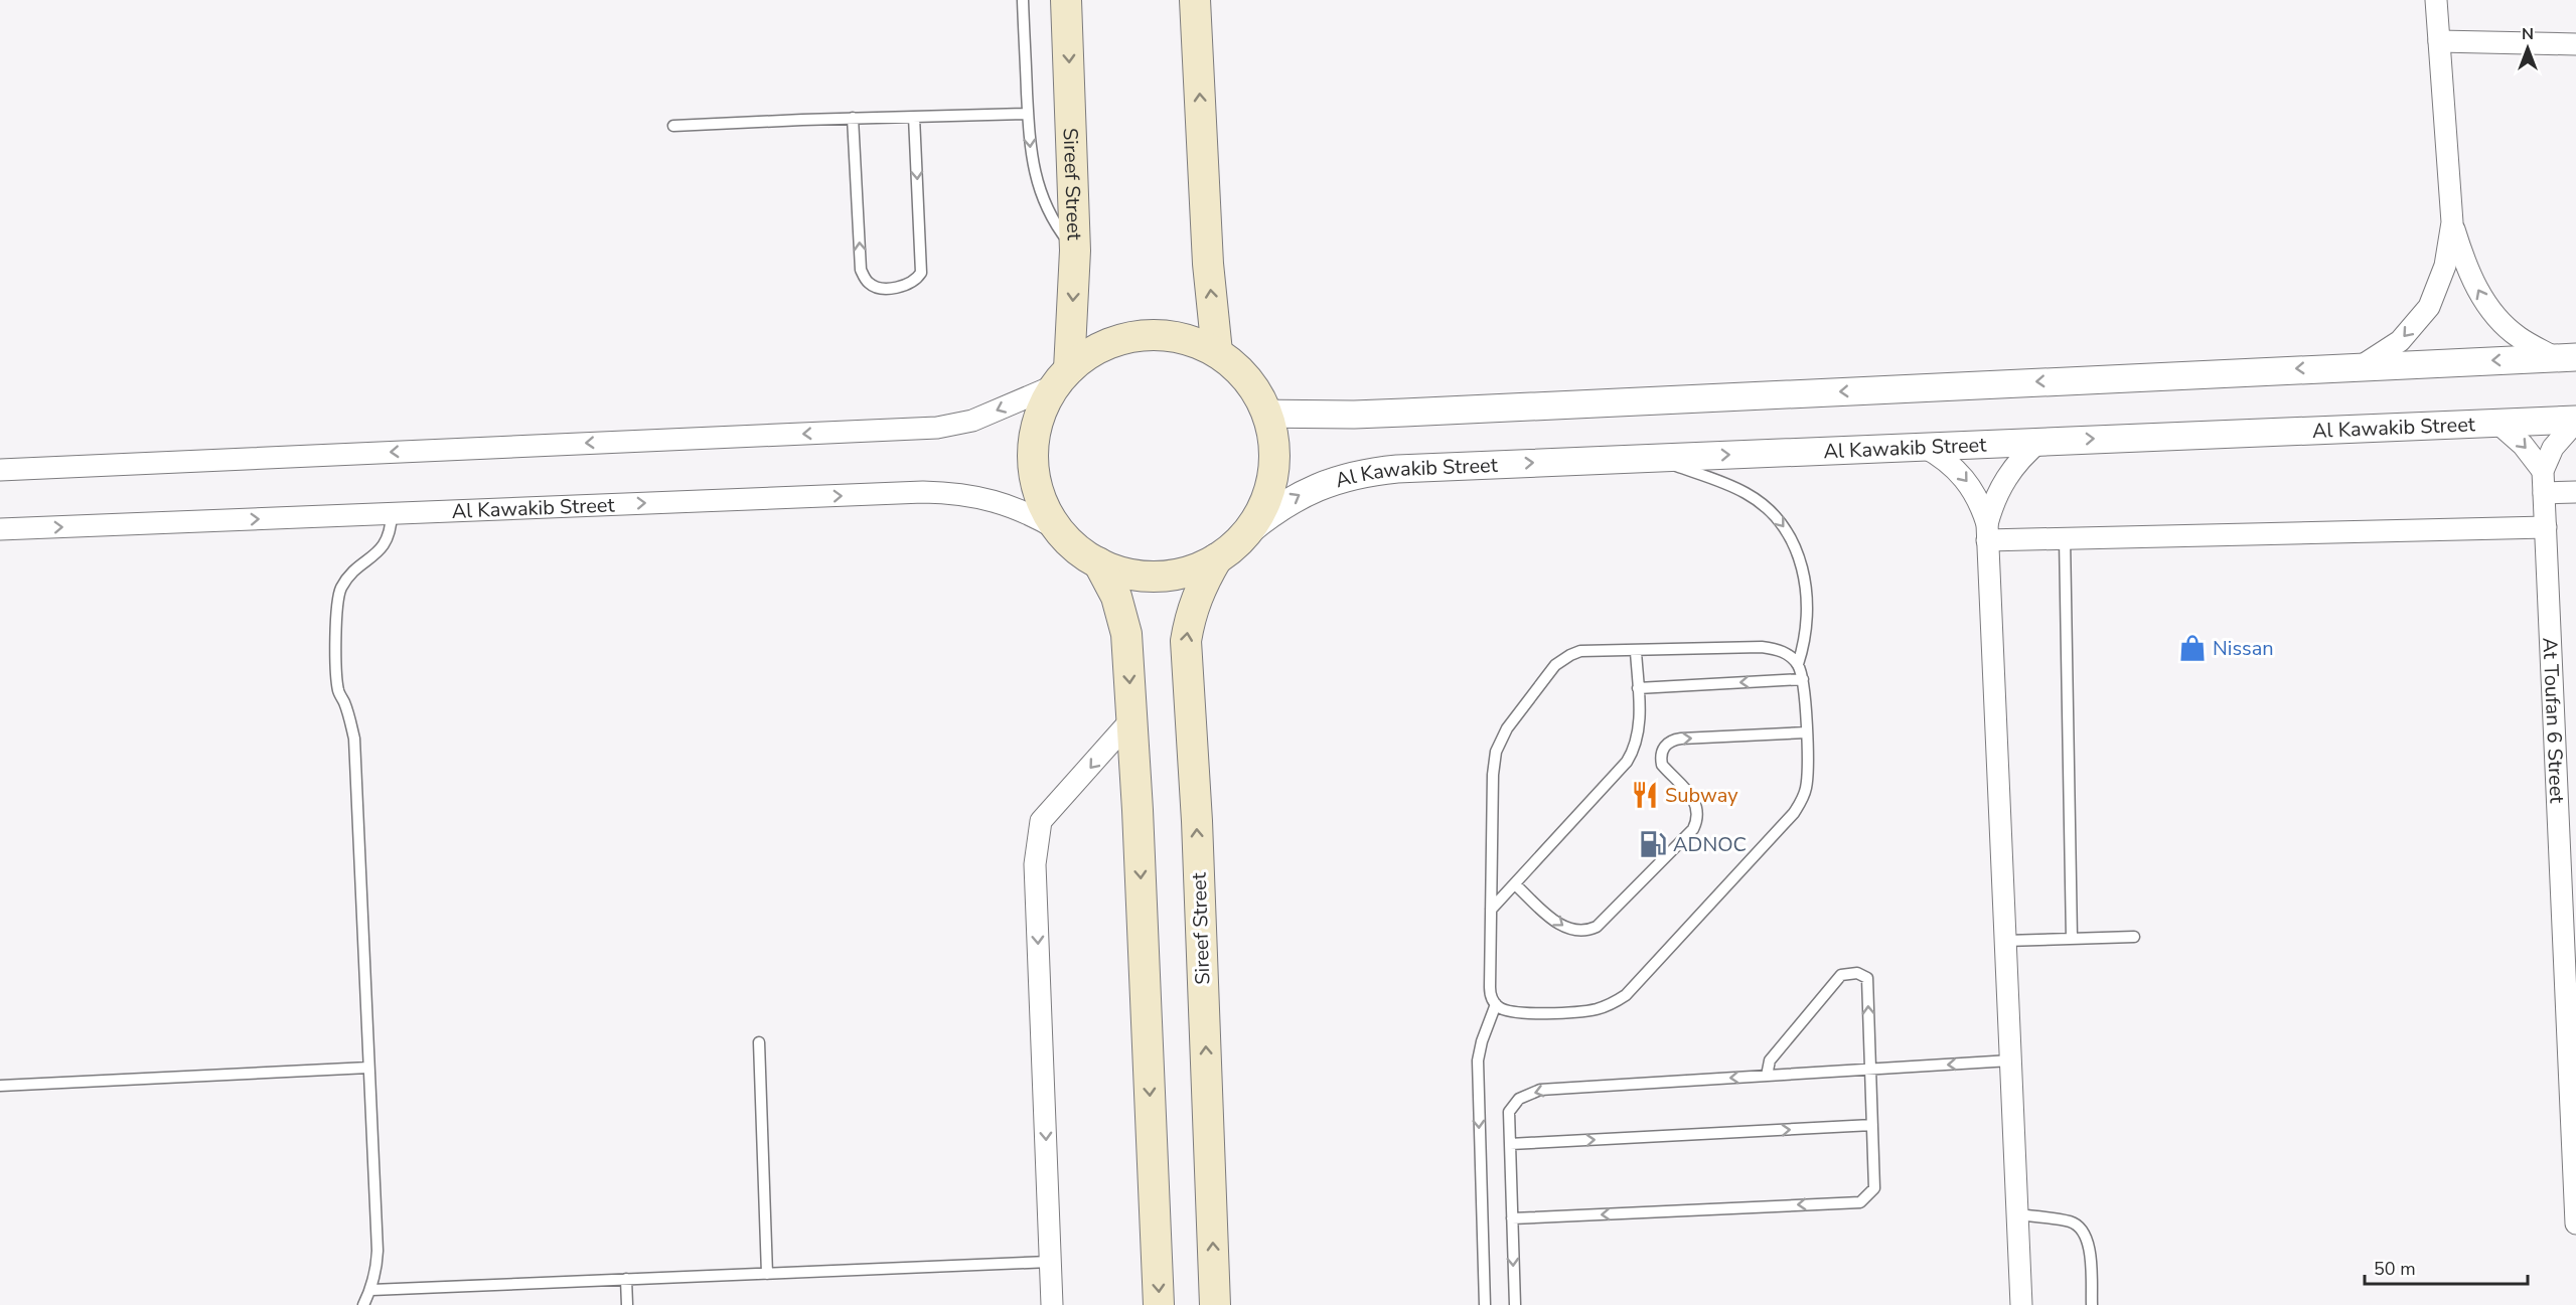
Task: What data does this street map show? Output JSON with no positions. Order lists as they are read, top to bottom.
{
  "streets": {
    "main road": ["Sireef Street"],
    "street": ["Al Kawakib Street", "At Toufan 6 Street"]
  },
  "crossings": [
    ["Al Kawakib Street", "At Toufan 6 Street"]
  ],
  "places": {
    "shop": ["Nissan"],
    "restaurant": ["Subway"],
    "fuel station": ["ADNOC"]
  },
  "scale_bar": "50 m",
  "north": "top"
}
